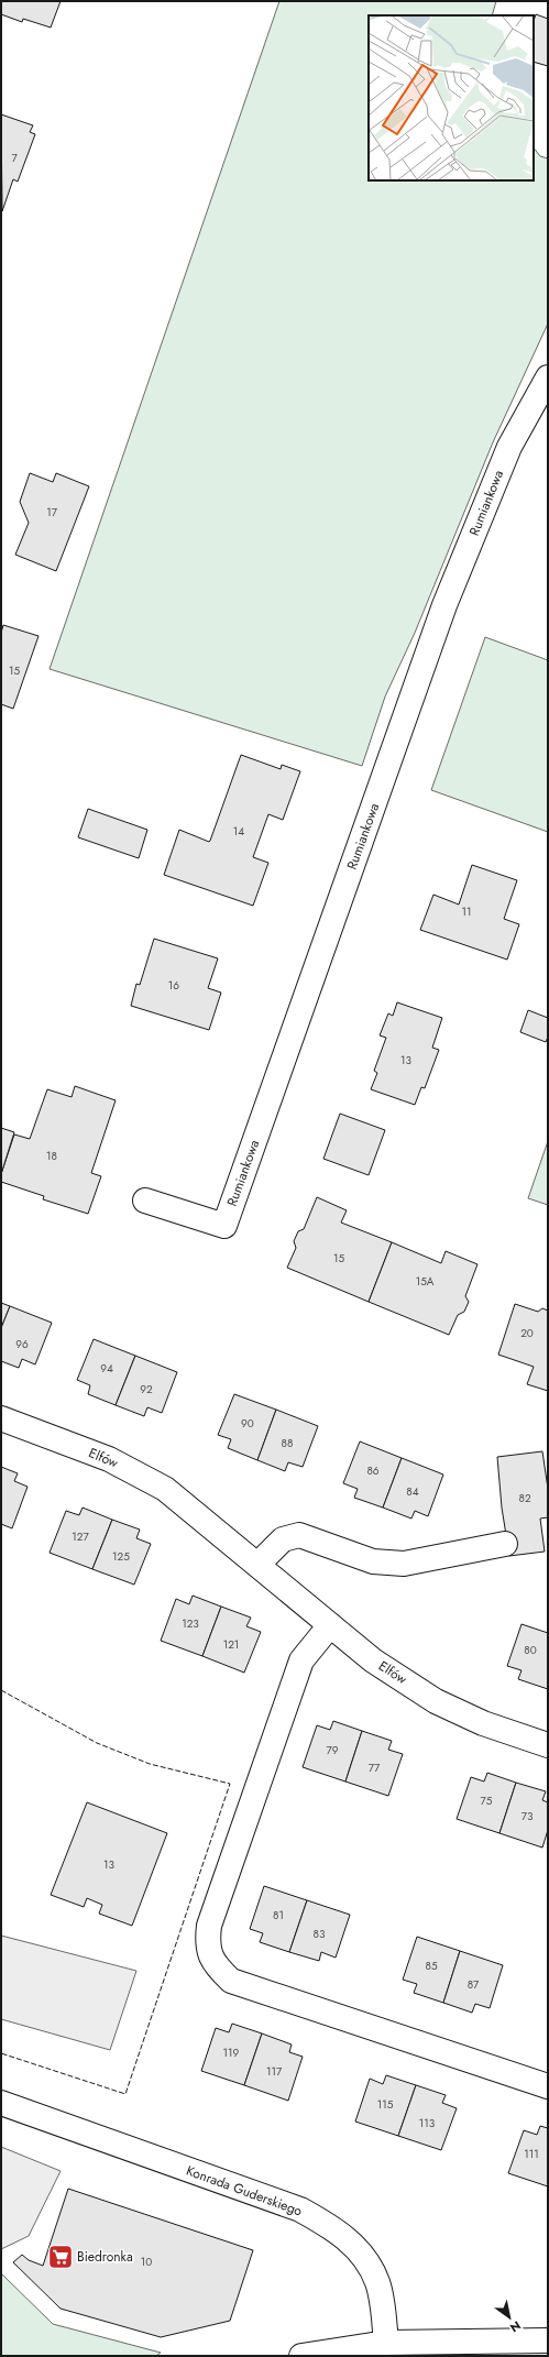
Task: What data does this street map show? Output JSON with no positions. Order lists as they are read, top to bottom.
{
  "streets": {
    "street": ["Rumiankowa", "Elfów", "Konrada Guderskiego"]
  },
  "places": {
    "supermarket": ["Biedronka"]
  },
  "house_numbers": [
    "7",
    "17",
    "15",
    "14",
    "11",
    "16",
    "13",
    "18",
    "15",
    "15A",
    "20",
    "96",
    "94",
    "92",
    "90",
    "88",
    "86",
    "84",
    "82",
    "127",
    "125",
    "123",
    "121",
    "80",
    "79",
    "77",
    "75",
    "73",
    "13",
    "81",
    "83",
    "85",
    "87",
    "119",
    "117",
    "115",
    "113",
    "111",
    "10"
  ],
  "north": "bottom right"
}
